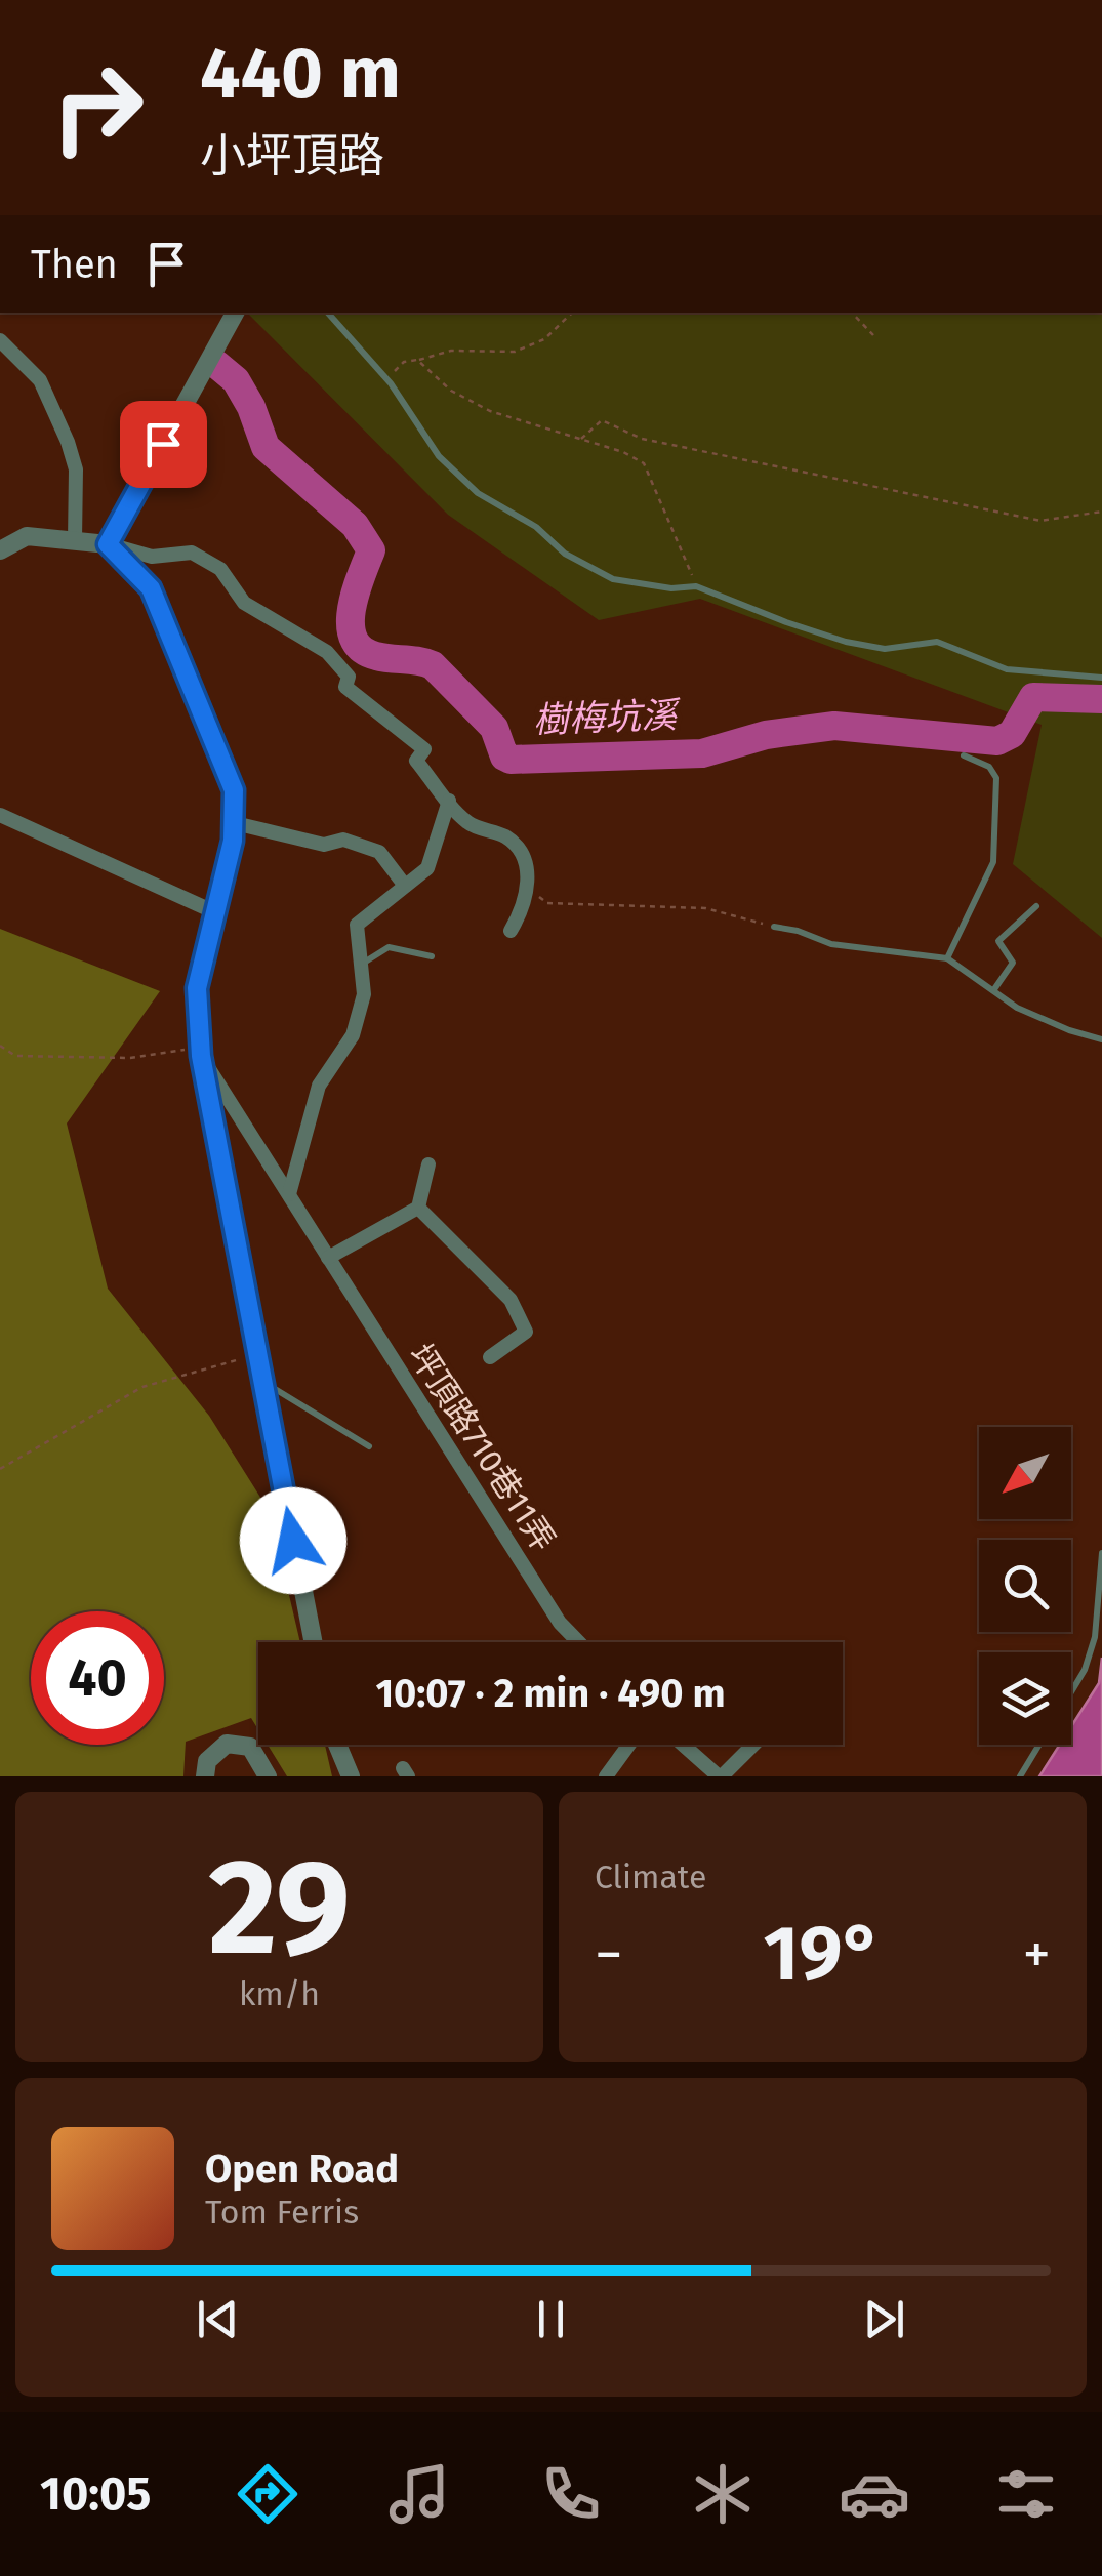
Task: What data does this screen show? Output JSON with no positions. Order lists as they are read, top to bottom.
{
  "streets": {
    "street": ["坪頂路710巷11弄"]
  },
  "water": ["樹梅坑溪"],
  "north": "bottom left",
  "page": {
    "turn": ["440 m", "小坪頂路"],
    "then": "Then",
    "limit": "40",
    "trip": "10:07 · 2 min · 490 m",
    "tile": [
      ["29", "km/h"],
      "Climate"
    ],
    "heat": ["−", "19°", "+"],
    "song": ["Open Road", "Tom Ferris"],
    "tabs": "10:05"
  }
}
